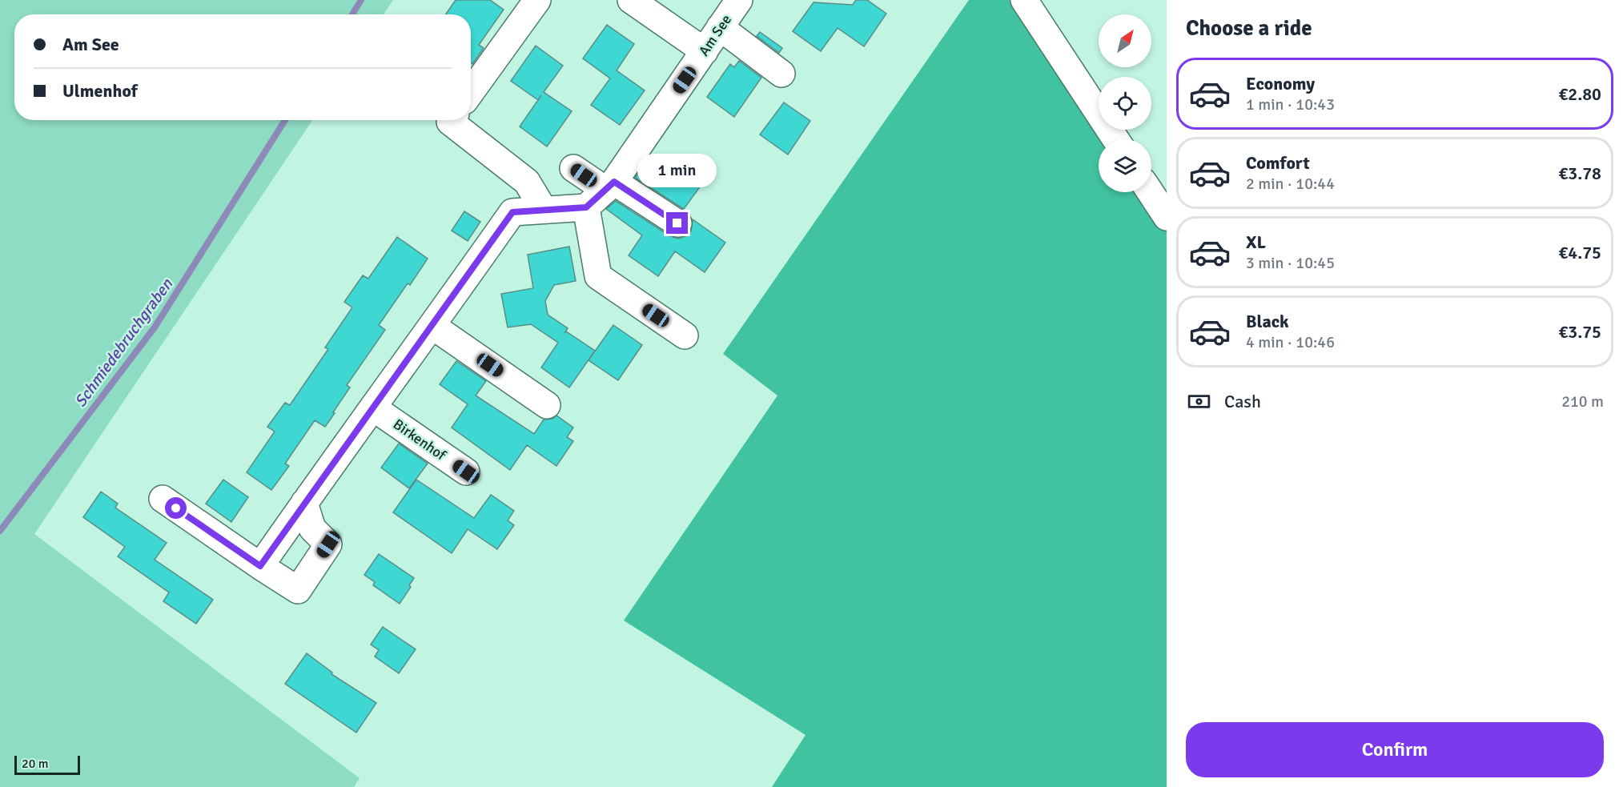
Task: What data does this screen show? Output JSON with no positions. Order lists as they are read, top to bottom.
{
  "streets": {
    "street": ["Am See", "Birkenhof"]
  },
  "water": ["Schmiedebruchgraben"],
  "scale_bar": "20 m",
  "north": "top right",
  "page": {
    "heading": "Choose a ride",
    "banner": ["Am See", "Ulmenhof"],
    "list": [
      {
        "name": "Economy",
        "note": "1 min · 10:43",
        "value": "€2.80"
      },
      {
        "name": "Comfort",
        "note": "2 min · 10:44",
        "value": "€3.78"
      },
      {
        "name": "XL",
        "note": "3 min · 10:45",
        "value": "€4.75"
      },
      {
        "name": "Black",
        "note": "4 min · 10:46",
        "value": "€3.75"
      }
    ],
    "bubble": "1 min",
    "pay": ["Cash", "210 m"],
    "buttons": "Confirm",
    "scale": "20 m"
  }
}
